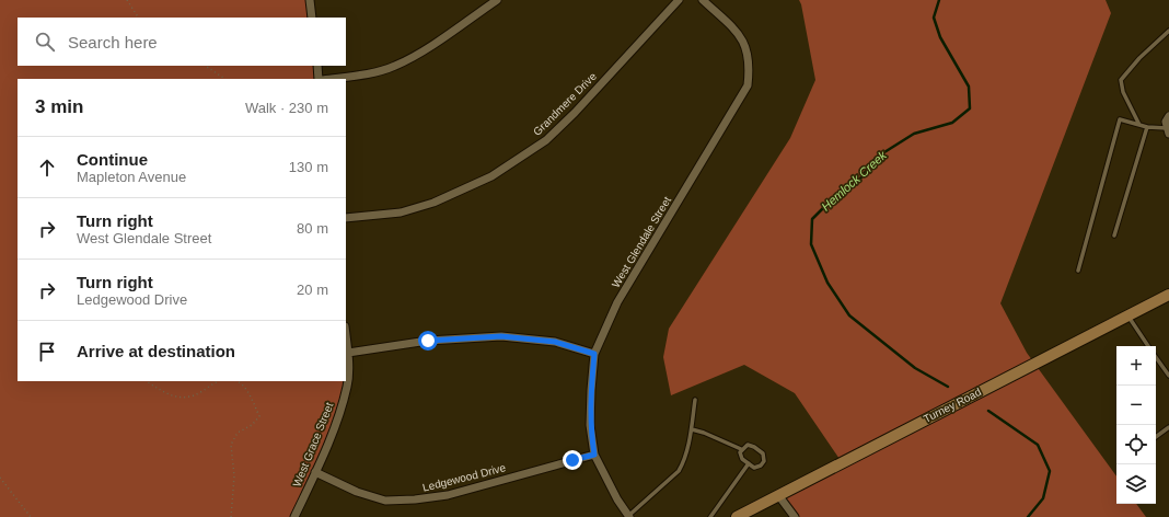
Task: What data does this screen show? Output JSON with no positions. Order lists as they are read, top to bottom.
{
  "streets": {
    "street": [
      "Grandmere Drive",
      "West Glendale Street",
      "Turney Road",
      "West Grace Street",
      "Ledgewood Drive"
    ]
  },
  "crossings": [
    ["West Glendale Street", "Ledgewood Drive"],
    ["West Grace Street", "Ledgewood Drive"]
  ],
  "water": ["Hemlock Creek"],
  "page": {
    "search": "Search here",
    "heading": ["3 min", "Walk · 230 m"],
    "list": [
      ["Continue", "Mapleton Avenue", "130 m"],
      ["Turn right", "West Glendale Street", "80 m"],
      ["Turn right", "Ledgewood Drive", "20 m"],
      "Arrive at destination"
    ],
    "map_buttons": ["+", "−"]
  }
}
